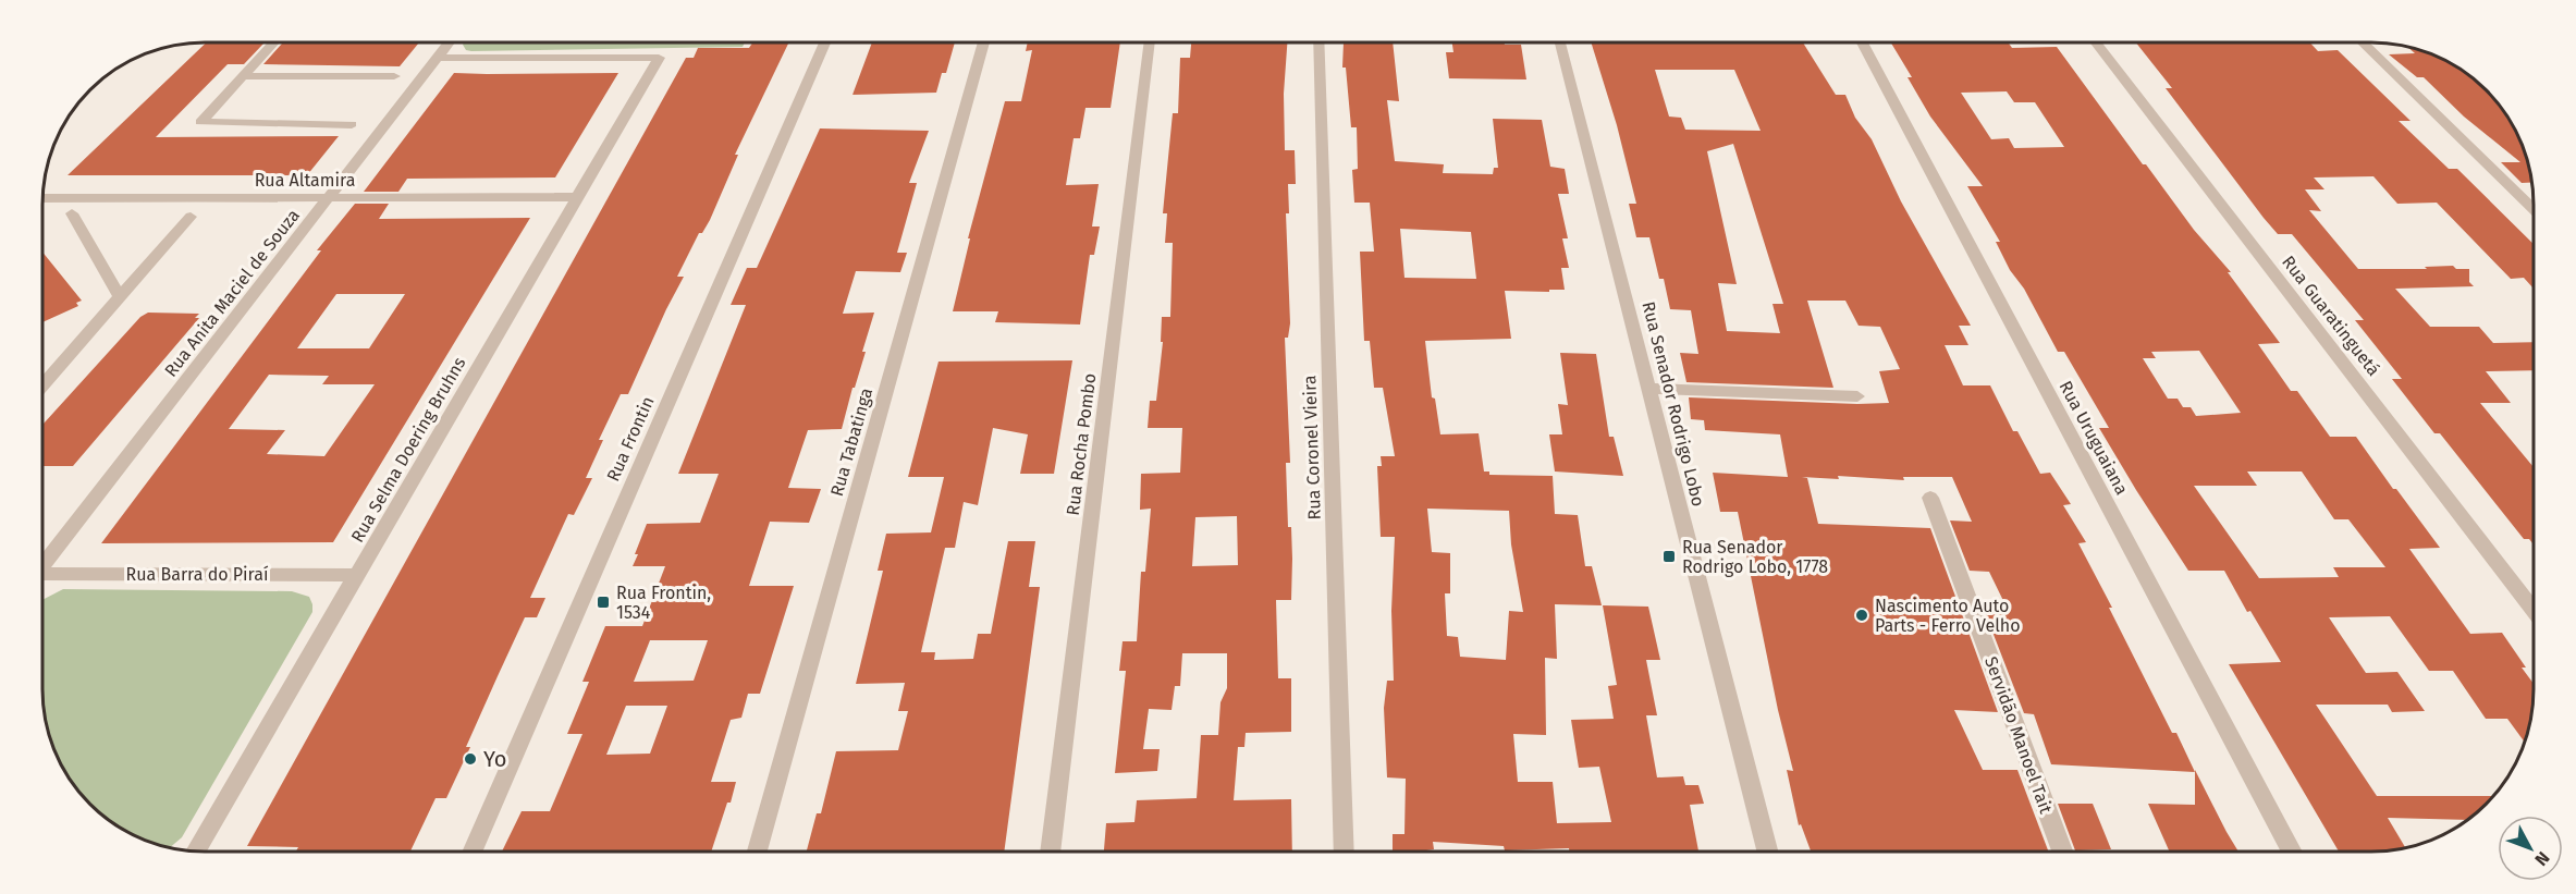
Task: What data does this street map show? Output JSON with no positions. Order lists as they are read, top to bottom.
{
  "streets": {
    "street": [
      "Rua Altamira",
      "Rua Anita Maciel de Souza",
      "Rua Guaratinguetá",
      "Rua Senador Rodrigo Lobo",
      "Rua Uruguaiana",
      "Rua Frontin",
      "Rua Tabatinga",
      "Rua Rocha Pombo",
      "Rua Coronel Vieira",
      "Rua Selma Doering Bruhns",
      "Rua Barra do Piraí",
      "Servidão Manoel Tait"
    ]
  },
  "crossings": [
    ["Rua Altamira", "Rua Anita Maciel de Souza"],
    ["Rua Altamira", "Rua Selma Doering Bruhns"],
    ["Rua Anita Maciel de Souza", "Rua Selma Doering Bruhns"],
    ["Rua Selma Doering Bruhns", "Rua Barra do Piraí"]
  ],
  "places": {
    "transit": ["Rua Senador Rodrigo Lobo, 1778", "Rua Frontin, 1534"],
    "other": ["Nascimento Auto Parts - Ferro Velho", "Yo"]
  },
  "north": "bottom right"
}
